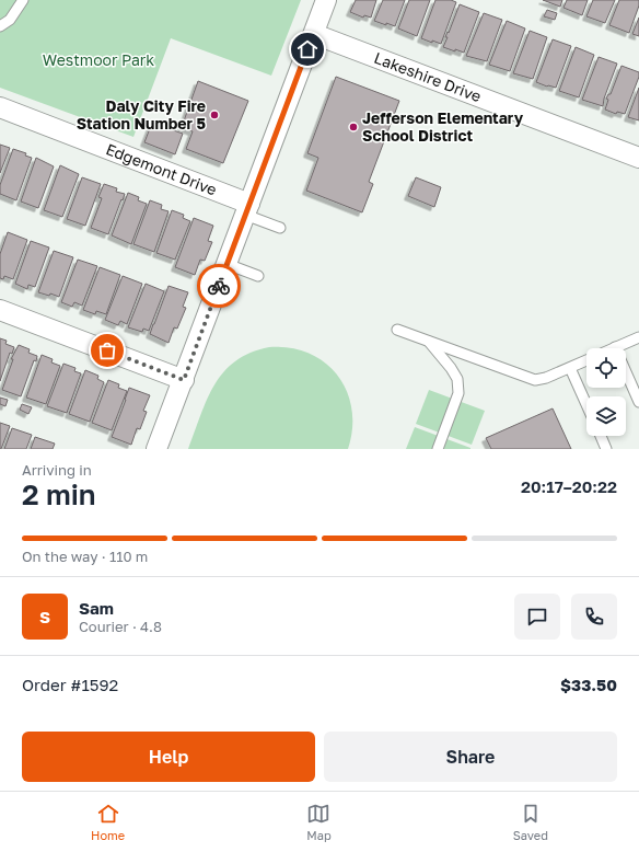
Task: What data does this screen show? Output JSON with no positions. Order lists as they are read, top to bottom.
{
  "streets": {
    "street": ["Lakeshire Drive", "Edgemont Drive"]
  },
  "parks": ["Westmoor Park"],
  "places": ["Daly City Fire Station Number 5", "Jefferson Elementary School District"],
  "page": {
    "heading": ["2 min", "Arriving in", "20:17–20:22"],
    "panel": [
      "Sam",
      "Courier · 4.8",
      "Order #1592",
      "$33.50"
    ],
    "bar": "On the way · 110 m",
    "round": "S",
    "buttons": ["Help", "Share"],
    "tabs": ["Home", "Map", "Saved"]
  }
}
